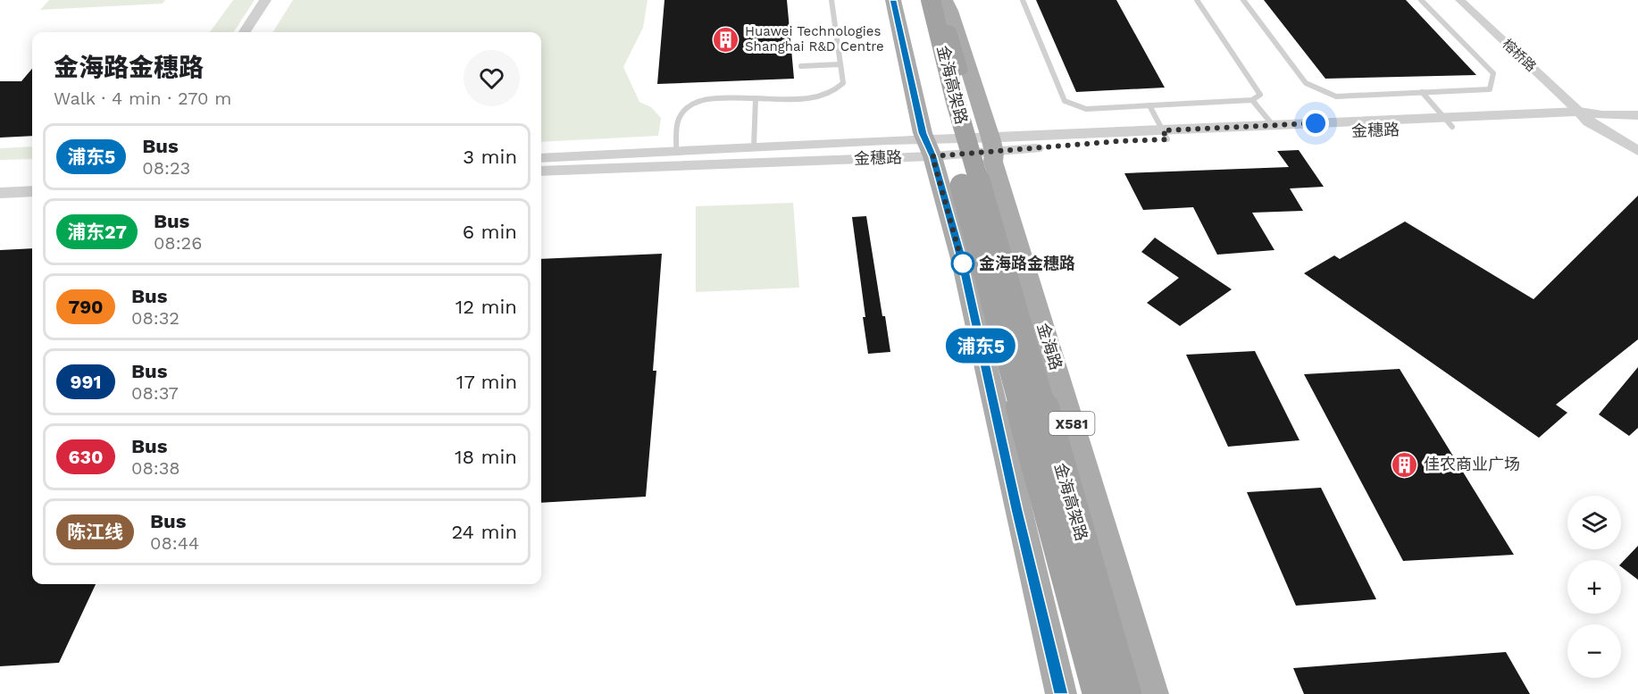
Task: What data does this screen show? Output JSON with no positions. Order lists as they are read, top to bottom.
{
  "streets": {
    "highway": ["金海高架路"],
    "main road": ["金海路", "X581"],
    "street": ["榕桥路", "金穗路"]
  },
  "crossings": [
    ["榕桥路", "金穗路"],
    ["金穗路", "金海路"]
  ],
  "places": {
    "building": ["Huawei Technologies Shanghai R&D Centre", "佳农商业广场"],
    "other": ["金海路金穗路"]
  },
  "lines": ["bus line 浦东5"],
  "page": {
    "on_map": "浦东5",
    "heading": ["金海路金穗路", "Walk · 4 min · 270 m"],
    "list": [
      {
        "mark": "浦东5",
        "name": "Bus",
        "note": "08:23",
        "value": "3 min"
      },
      {
        "mark": "浦东27",
        "name": "Bus",
        "note": "08:26",
        "value": "6 min"
      },
      {
        "mark": "790",
        "name": "Bus",
        "note": "08:32",
        "value": "12 min"
      },
      {
        "mark": "991",
        "name": "Bus",
        "note": "08:37",
        "value": "17 min"
      },
      {
        "mark": "630",
        "name": "Bus",
        "note": "08:38",
        "value": "18 min"
      },
      {
        "mark": "陈江线",
        "name": "Bus",
        "note": "08:44",
        "value": "24 min"
      }
    ],
    "map_buttons": ["+", "−"]
  }
}
